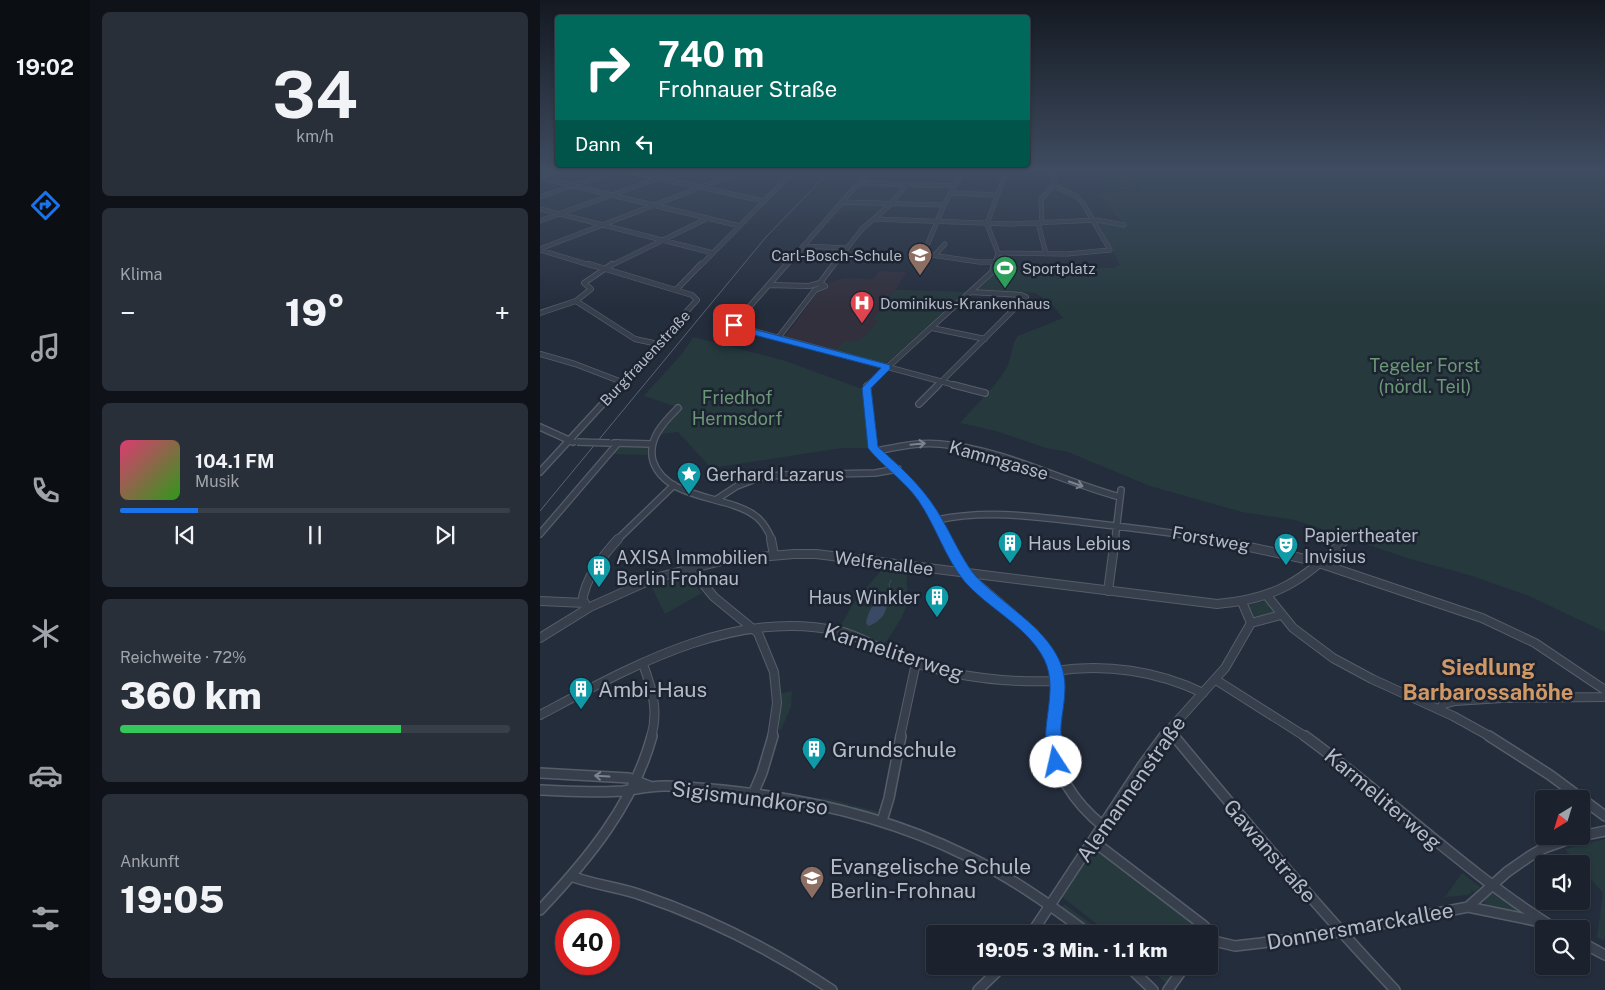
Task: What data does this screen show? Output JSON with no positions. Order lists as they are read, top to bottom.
{
  "streets": {
    "street": [
      "Burgfrauenstraße",
      "Kammgasse",
      "Forstweg",
      "Welfenallee",
      "Karmeliterweg",
      "Alemannenstraße",
      "Sigismundkorso",
      "Gawanstraße",
      "Donnersmarckallee"
    ]
  },
  "crossings": [
    ["Forstweg", "Welfenallee"],
    ["Karmeliterweg", "Alemannenstraße"],
    ["Karmeliterweg", "Donnersmarckallee"],
    ["Alemannenstraße", "Sigismundkorso"],
    ["Alemannenstraße", "Gawanstraße"],
    ["Gawanstraße", "Donnersmarckallee"]
  ],
  "one_way": ["Kammgasse"],
  "districts": ["Siedlung Barbarossahöhe"],
  "parks": ["Tegeler Forst (nördl. Teil)", "Friedhof Hermsdorf"],
  "places": {
    "school or university": ["Carl-Bosch-Schule", "Evangelische Schule Berlin-Frohnau"],
    "sports": ["Sportplatz"],
    "hospital": ["Dominikus-Krankenhaus"],
    "place": ["Gerhard Lazarus"],
    "building": [
      "Haus Lebius",
      "AXISA Immobilien Berlin Frohnau",
      "Haus Winkler",
      "Ambi-Haus",
      "Grundschule"
    ],
    "theatre": ["Papiertheater Invisius"]
  },
  "north": "bottom left",
  "page": {
    "tabs": "19:02",
    "tile": [
      ["34", "km/h"],
      "Klima",
      ["Reichweite · 72%", "360 km"],
      ["Ankunft", "19:05"]
    ],
    "turn": ["740 m", "Frohnauer Straße"],
    "then": "Dann",
    "heat": ["−", "19°", "+"],
    "song": ["104.1 FM", "Musik"],
    "limit": "40",
    "trip": "19:05 · 3 Min. · 1.1 km"
  }
}
